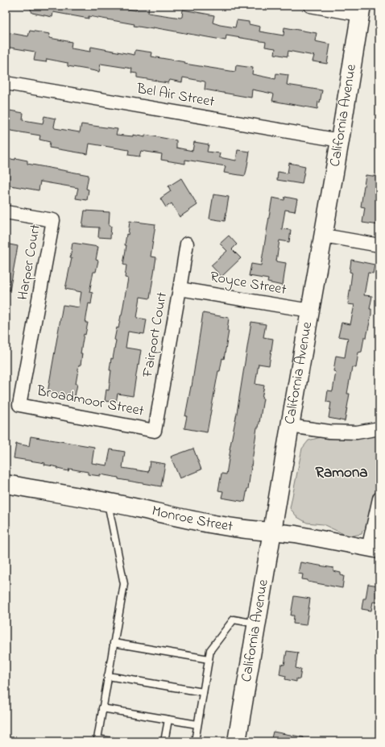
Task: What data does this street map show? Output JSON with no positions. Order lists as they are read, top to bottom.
{
  "streets": {
    "main road": ["California Avenue", "Monroe Street"],
    "street": [
      "Bel Air Street",
      "Harper Court",
      "Royce Street",
      "Fairport Court",
      "Broadmoor Street"
    ]
  },
  "crossings": [
    ["Bel Air Street", "California Avenue"],
    ["California Avenue", "Royce Street"],
    ["California Avenue", "Monroe Street"],
    ["Harper Court", "Broadmoor Street"],
    ["Royce Street", "Fairport Court"],
    ["Fairport Court", "Broadmoor Street"]
  ],
  "districts": ["Ramona"]
}
